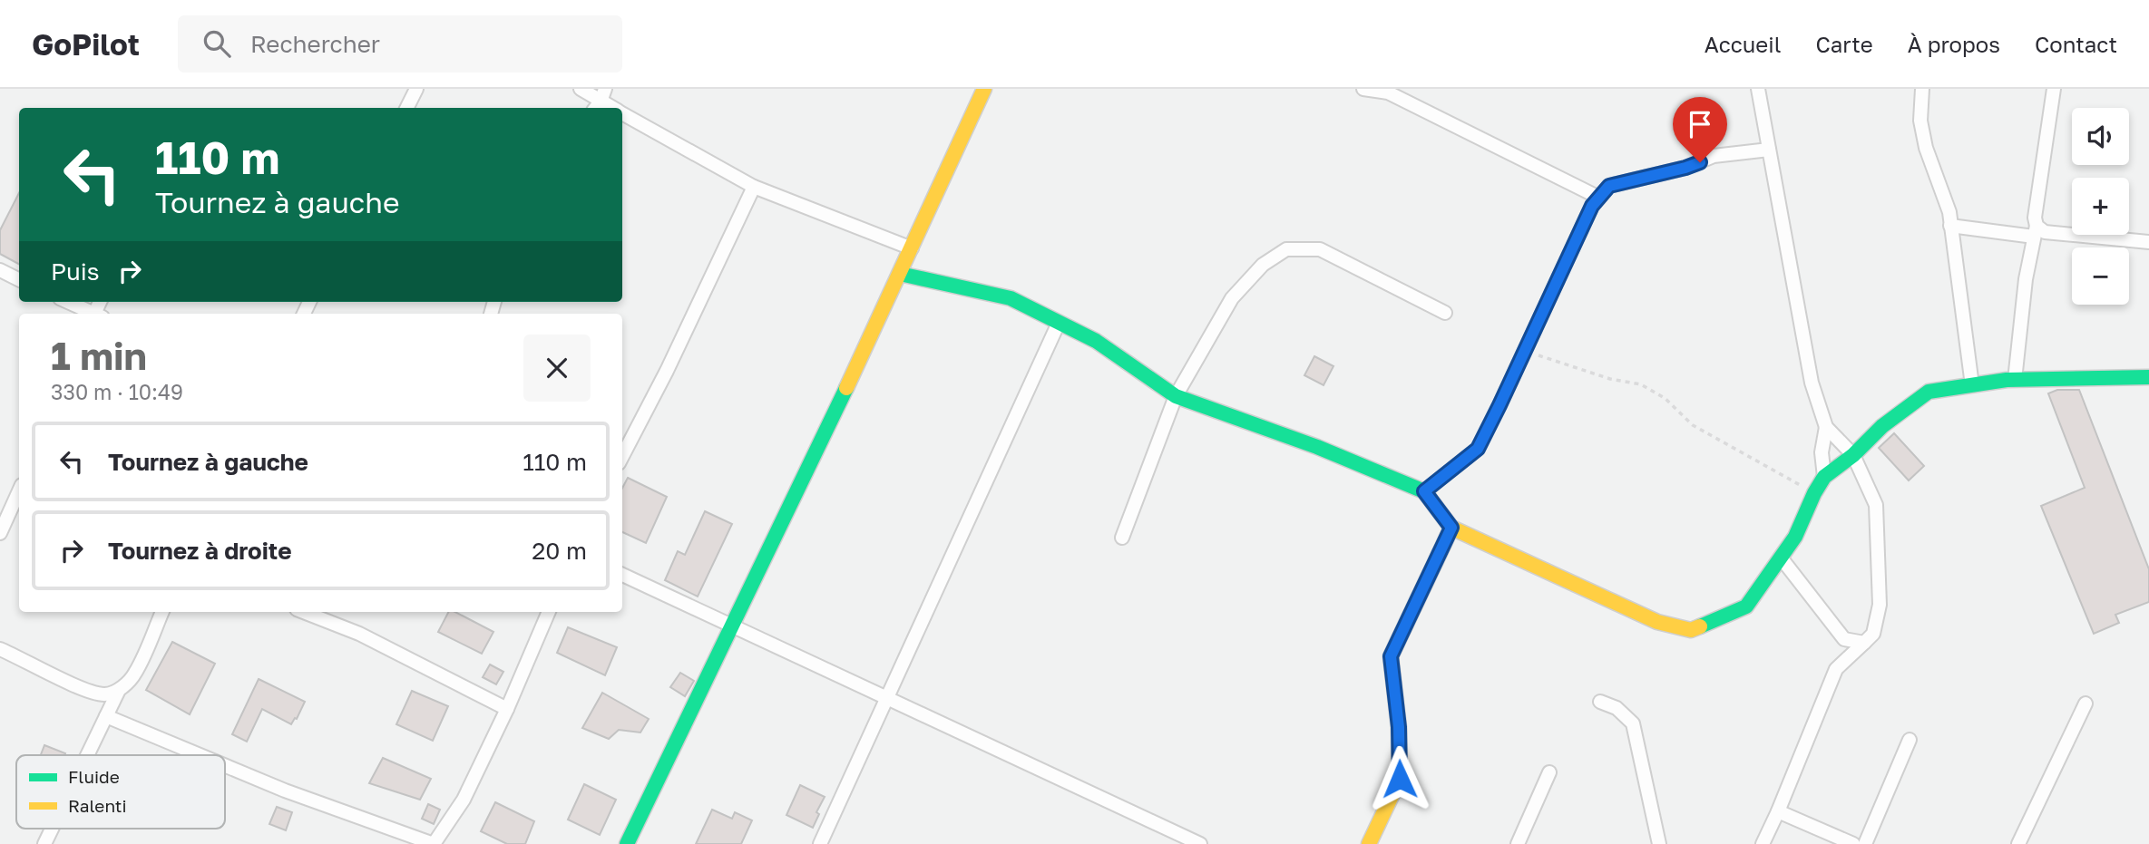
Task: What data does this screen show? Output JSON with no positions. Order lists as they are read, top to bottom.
{
  "legend": ["Fluide", "Ralenti"],
  "page": {
    "header": "GoPilot",
    "search": "Rechercher",
    "nav": [
      "Accueil",
      "Carte",
      "À propos",
      "Contact"
    ],
    "map_buttons": ["+", "−"],
    "turn": ["110 m", "Tournez à gauche"],
    "then": "Puis",
    "heading": ["1 min", "330 m · 10:49"],
    "list": [
      {
        "name": "Tournez à gauche",
        "value": "110 m"
      },
      {
        "name": "Tournez à droite",
        "value": "20 m"
      }
    ]
  }
}
